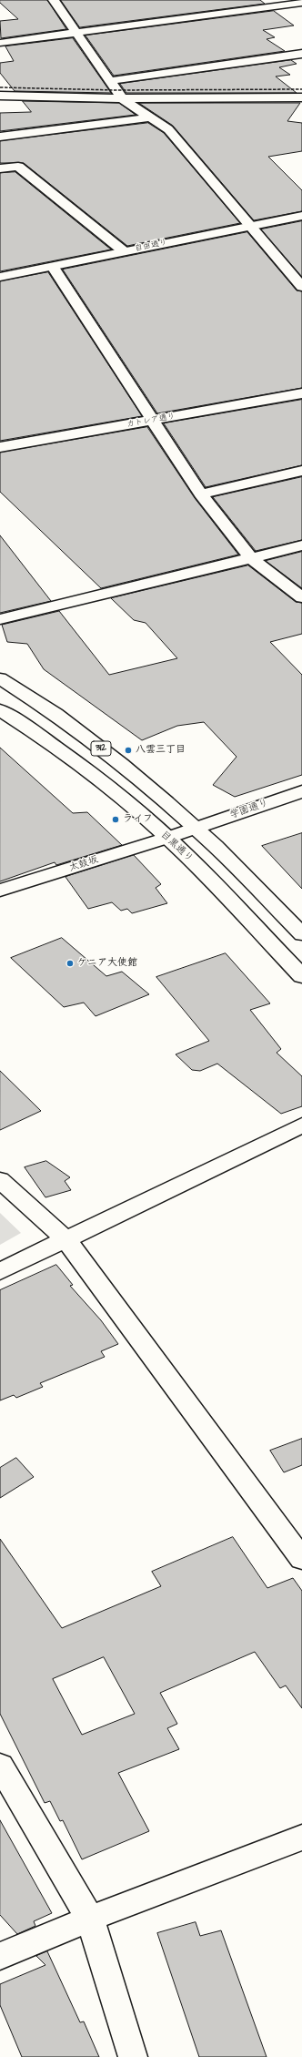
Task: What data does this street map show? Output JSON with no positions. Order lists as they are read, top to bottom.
{
  "streets": {
    "street": [
      "自由通り",
      "カトレア通り",
      "312",
      "学園通り",
      "目黒通り",
      "太鼓坂"
    ]
  },
  "crossings": [
    ["312", "学園通り"],
    ["学園通り", "目黒通り"],
    ["学園通り", "太鼓坂"],
    ["目黒通り", "太鼓坂"]
  ],
  "places": ["八雲三丁目", "ライフ", "ケニア大使館"]
}
